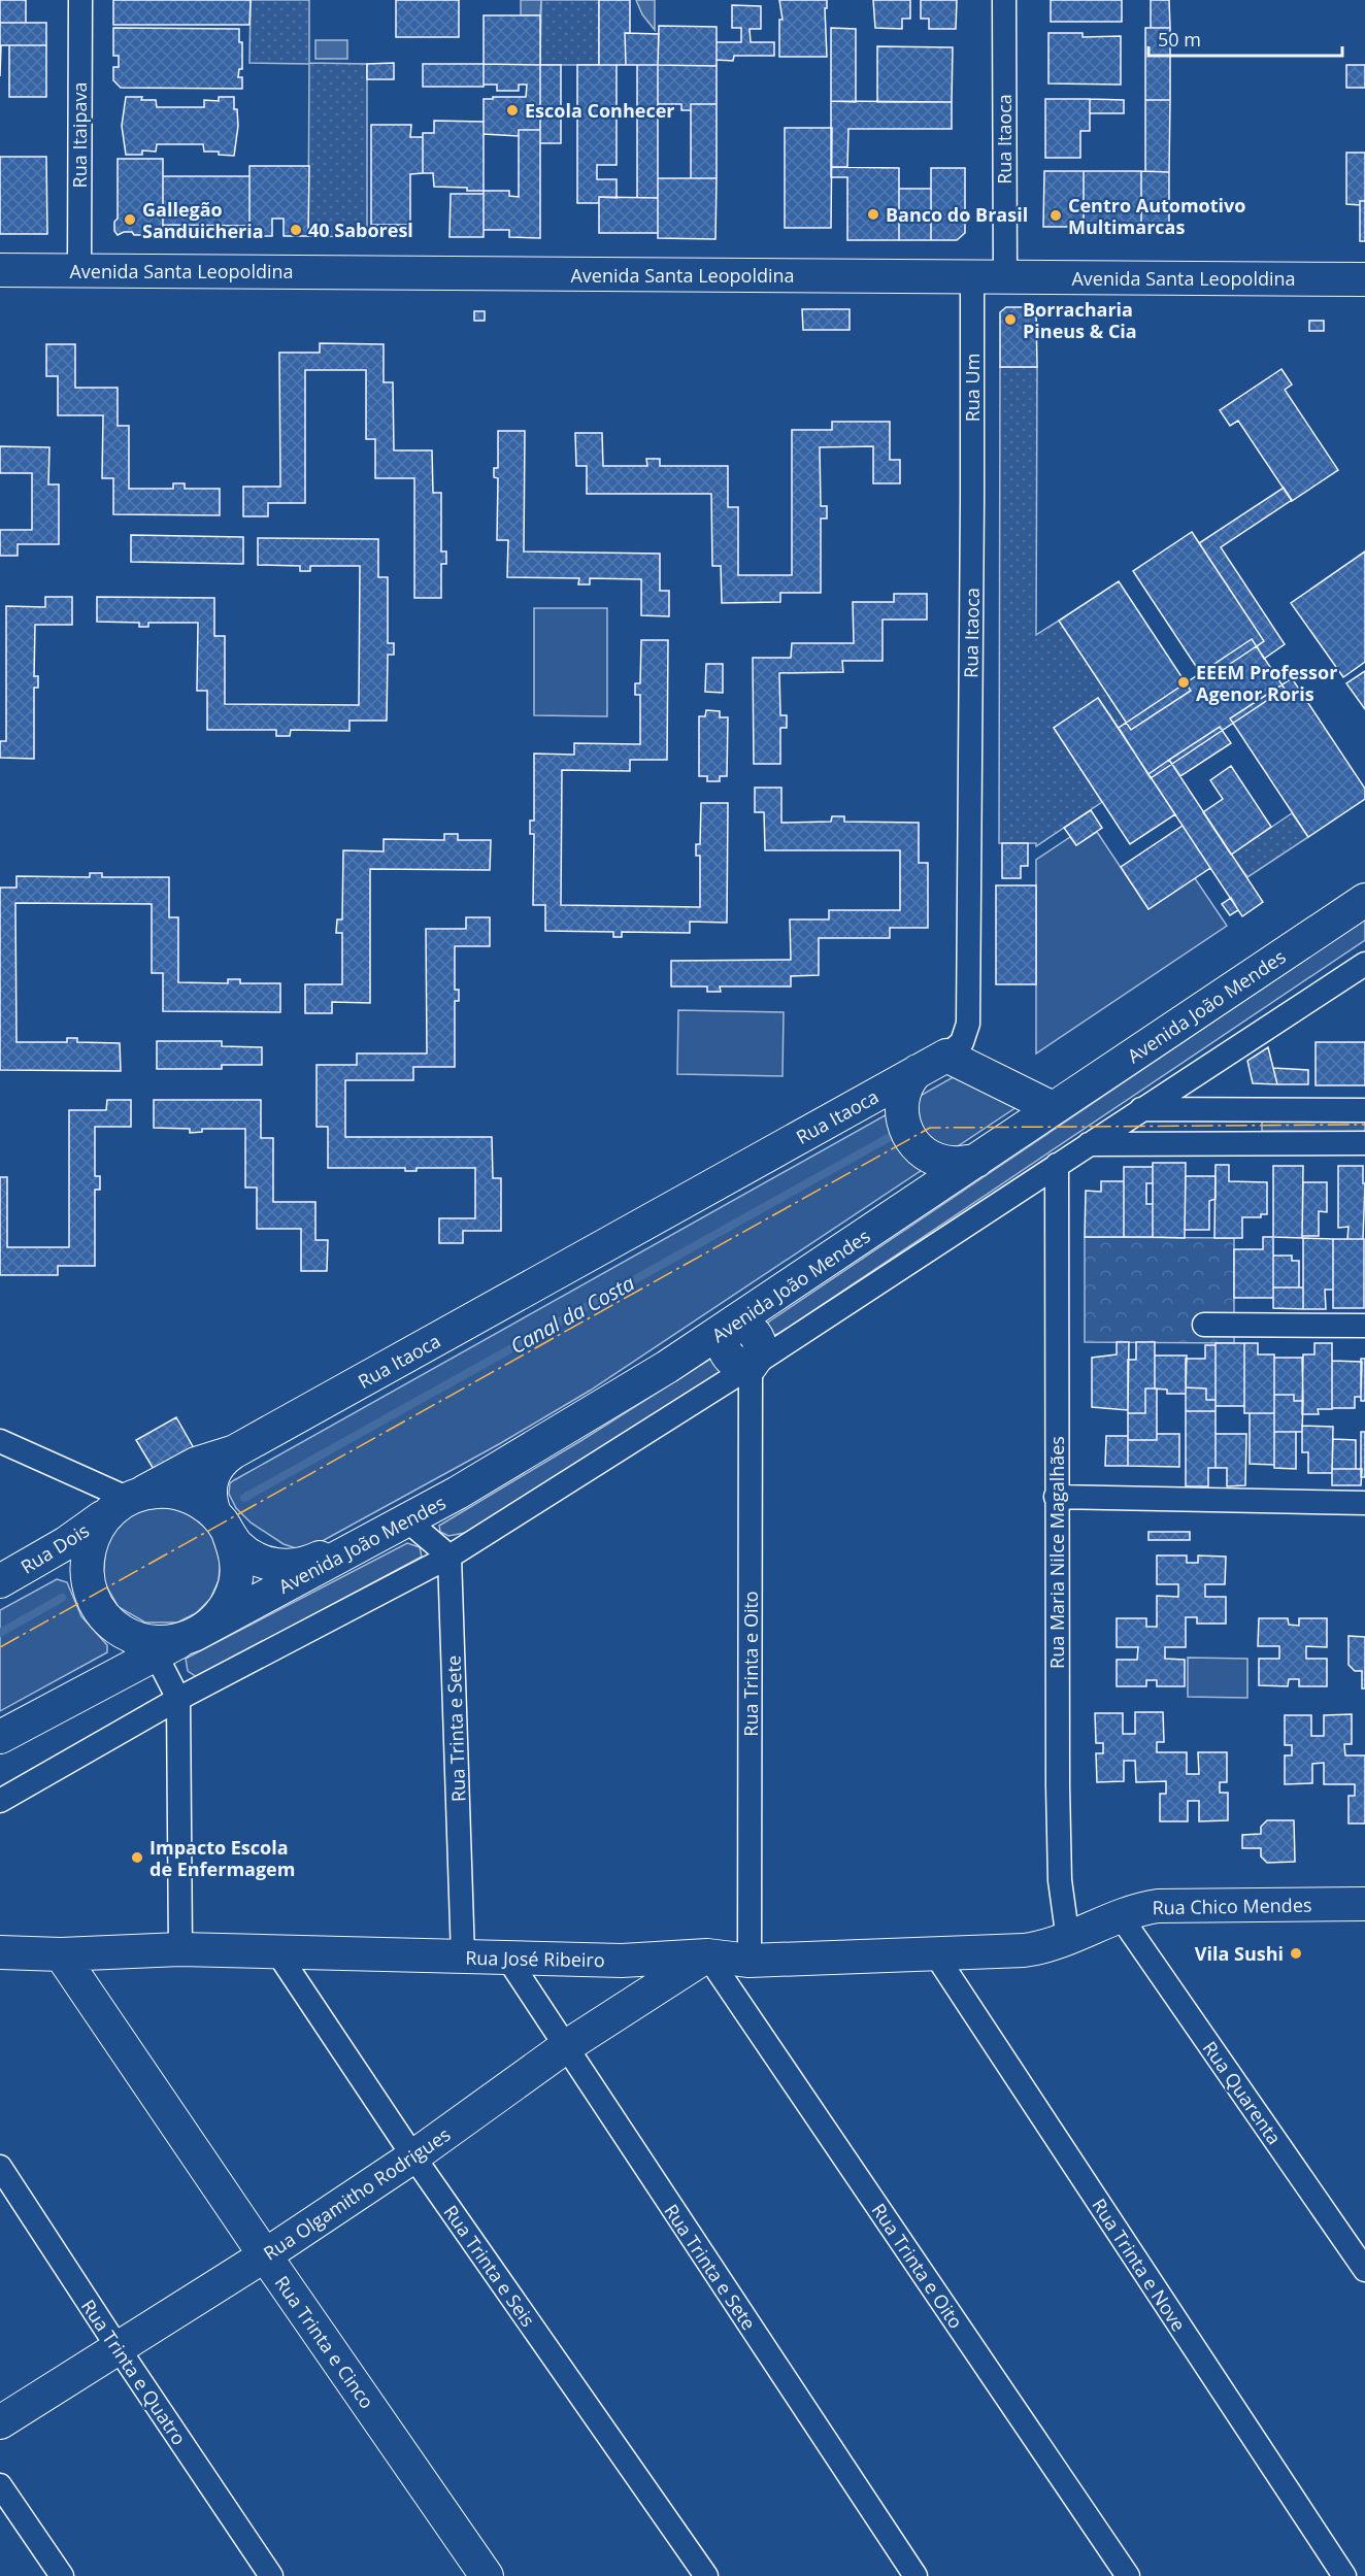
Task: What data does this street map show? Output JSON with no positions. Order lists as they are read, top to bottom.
{
  "streets": {
    "street": [
      "Rua Itaipava",
      "Rua Itaoca",
      "Avenida Santa Leopoldina",
      "Rua Um",
      "Avenida João Mendes",
      "Rua Dois",
      "Rua Maria Nilce Magalhães",
      "Rua Trinta e Oito",
      "Rua Trinta e Sete",
      "Rua Chico Mendes",
      "Rua José Ribeiro",
      "Rua Quarenta",
      "Rua Olgamitho Rodrigues",
      "Rua Trinta e Nove",
      "Rua Trinta e Seis",
      "Rua Trinta e Cinco",
      "Rua Trinta e Quatro"
    ]
  },
  "crossings": [
    ["Rua Itaipava", "Avenida Santa Leopoldina"],
    ["Rua Itaoca", "Avenida Santa Leopoldina"],
    ["Rua Itaoca", "Rua Um"],
    ["Rua Itaoca", "Avenida João Mendes"],
    ["Rua Itaoca", "Rua Dois"],
    ["Avenida Santa Leopoldina", "Rua Um"],
    ["Avenida João Mendes", "Rua Dois"],
    ["Avenida João Mendes", "Rua Maria Nilce Magalhães"],
    ["Avenida João Mendes", "Rua Trinta e Oito"],
    ["Avenida João Mendes", "Rua Trinta e Sete"],
    ["Rua Maria Nilce Magalhães", "Rua Chico Mendes"],
    ["Rua Maria Nilce Magalhães", "Rua José Ribeiro"],
    ["Rua Trinta e Oito", "Rua José Ribeiro"],
    ["Rua Trinta e Oito", "Rua Olgamitho Rodrigues"],
    ["Rua Trinta e Sete", "Rua José Ribeiro"],
    ["Rua Trinta e Sete", "Rua Olgamitho Rodrigues"],
    ["Rua Chico Mendes", "Rua José Ribeiro"],
    ["Rua Chico Mendes", "Rua Quarenta"],
    ["Rua José Ribeiro", "Rua Olgamitho Rodrigues"],
    ["Rua José Ribeiro", "Rua Trinta e Nove"],
    ["Rua José Ribeiro", "Rua Trinta e Seis"],
    ["Rua José Ribeiro", "Rua Trinta e Cinco"],
    ["Rua Olgamitho Rodrigues", "Rua Trinta e Seis"],
    ["Rua Olgamitho Rodrigues", "Rua Trinta e Cinco"],
    ["Rua Olgamitho Rodrigues", "Rua Trinta e Quatro"]
  ],
  "water": ["Canal da Costa"],
  "places": [
    "Escola Conhecer",
    "Banco do Brasil",
    "Centro Automotivo Multimarcas",
    "Gallegão Sanduicheria",
    "40 Saboresl",
    "Borracharia Pineus & Cia",
    "EEEM Professor Agenor Roris",
    "Impacto Escola de Enfermagem",
    "Vila Sushi"
  ],
  "scale_bar": "50 m"
}
